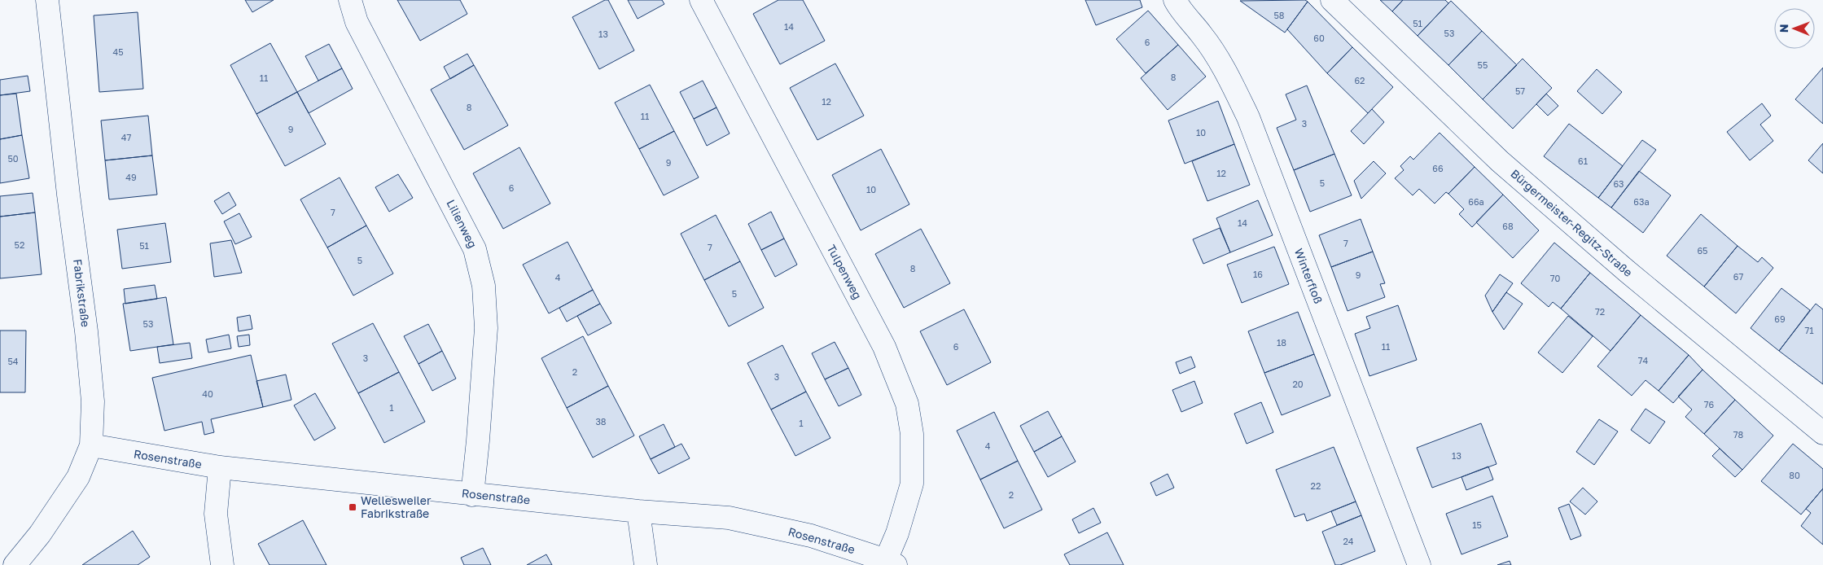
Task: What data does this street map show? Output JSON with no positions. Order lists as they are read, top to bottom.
{
  "streets": {
    "street": [
      "Bürgermeister-Regitz-Straße",
      "Lilienweg",
      "Tulpenweg",
      "Winterfloß",
      "Fabrikstraße",
      "Rosenstraße"
    ]
  },
  "crossings": [
    ["Lilienweg", "Rosenstraße"],
    ["Tulpenweg", "Rosenstraße"],
    ["Fabrikstraße", "Rosenstraße"]
  ],
  "places": {
    "transit": ["Wellesweiler Fabrikstraße"]
  },
  "house_numbers": [
    "58",
    "51",
    "14",
    "53",
    "13",
    "60",
    "6",
    "45",
    "55",
    "8",
    "11",
    "62",
    "57",
    "12",
    "8",
    "11",
    "3",
    "9",
    "10",
    "47",
    "50",
    "61",
    "9",
    "66",
    "12",
    "49",
    "5",
    "63",
    "6",
    "10",
    "66a",
    "63a",
    "7",
    "14",
    "68",
    "7",
    "52",
    "51",
    "7",
    "65",
    "5",
    "8",
    "16",
    "9",
    "67",
    "4",
    "70",
    "5",
    "72",
    "69",
    "53",
    "71",
    "18",
    "6",
    "11",
    "3",
    "74",
    "54",
    "2",
    "3",
    "20",
    "40",
    "76",
    "1",
    "38",
    "1",
    "78",
    "4",
    "13",
    "80",
    "22",
    "2",
    "15",
    "24"
  ],
  "north": "left"
}
